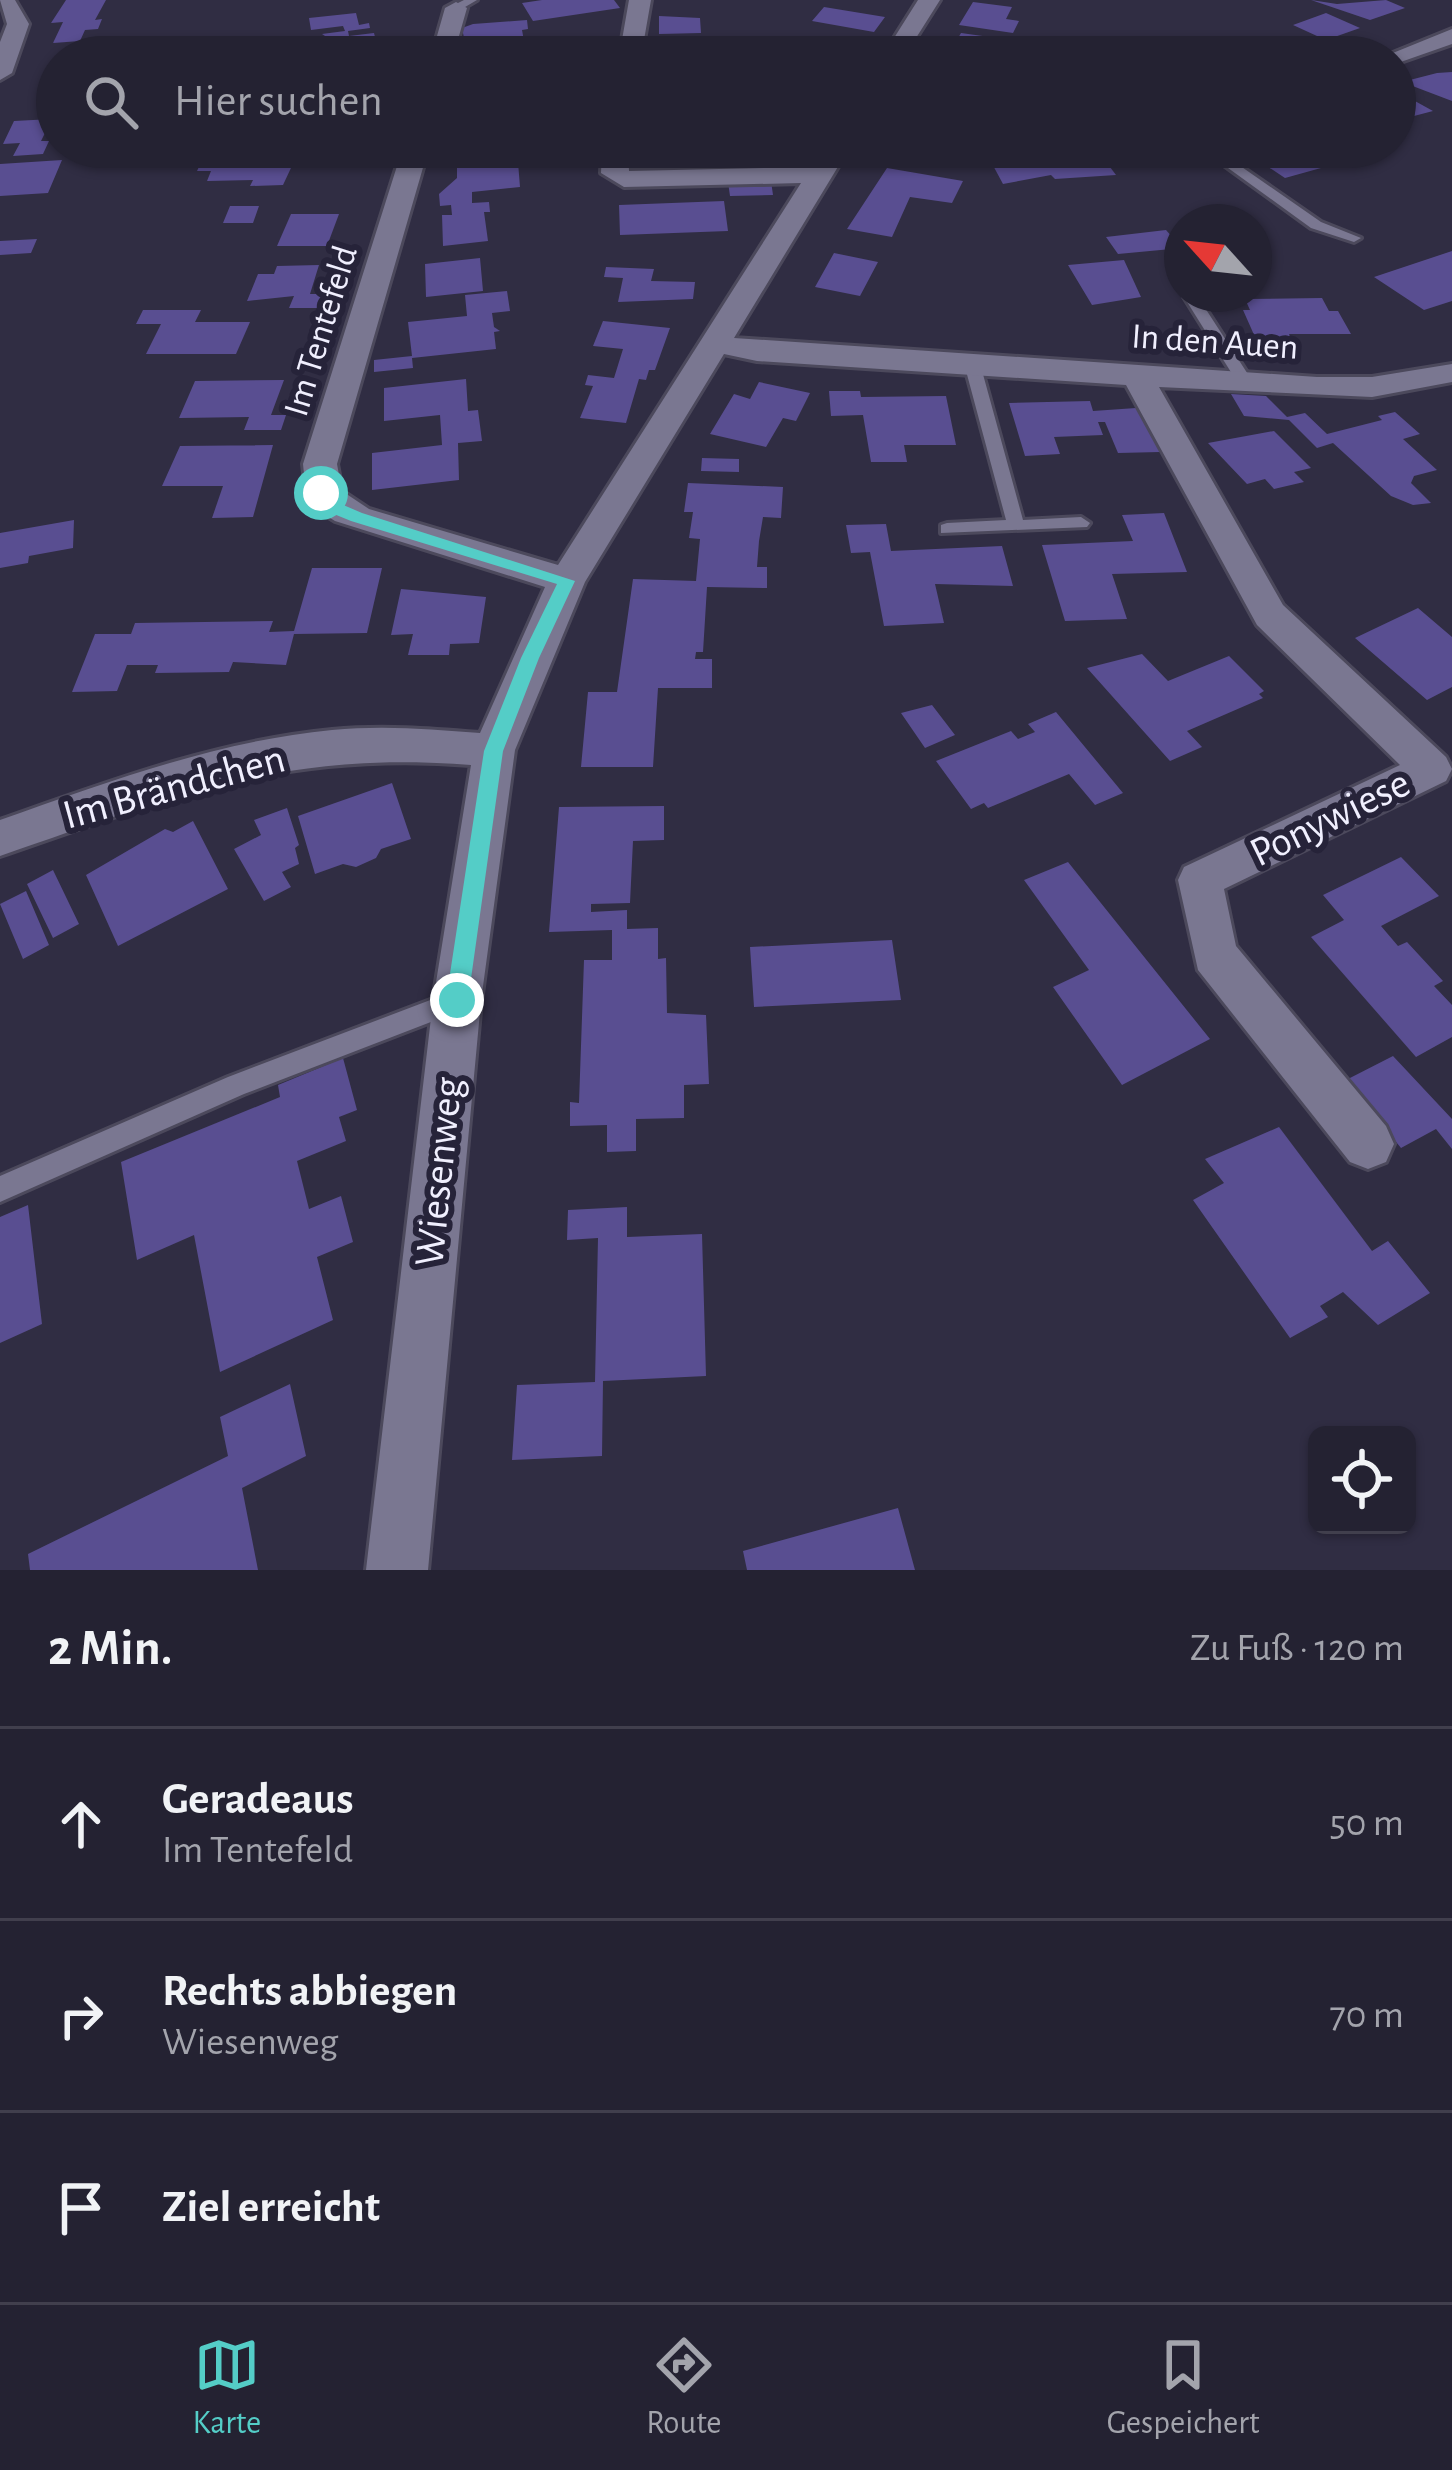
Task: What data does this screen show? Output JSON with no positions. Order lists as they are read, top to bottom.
{
  "streets": {
    "street": [
      "Im Tentefeld",
      "In den Auen",
      "Im Brändchen",
      "Ponywiese",
      "Wiesenweg"
    ]
  },
  "crossings": [
    ["Im Tentefeld", "Wiesenweg"],
    ["In den Auen", "Ponywiese"],
    ["In den Auen", "Wiesenweg"],
    ["Im Brändchen", "Wiesenweg"]
  ],
  "north": "top left",
  "page": {
    "search": "Hier suchen",
    "heading": ["2 Min.", "Zu Fuß · 120 m"],
    "list": [
      ["Geradeaus", "Im Tentefeld", "50 m"],
      ["Rechts abbiegen", "Wiesenweg", "70 m"],
      "Ziel erreicht"
    ],
    "nav": ["Karte", "Route", "Gespeichert"]
  }
}
